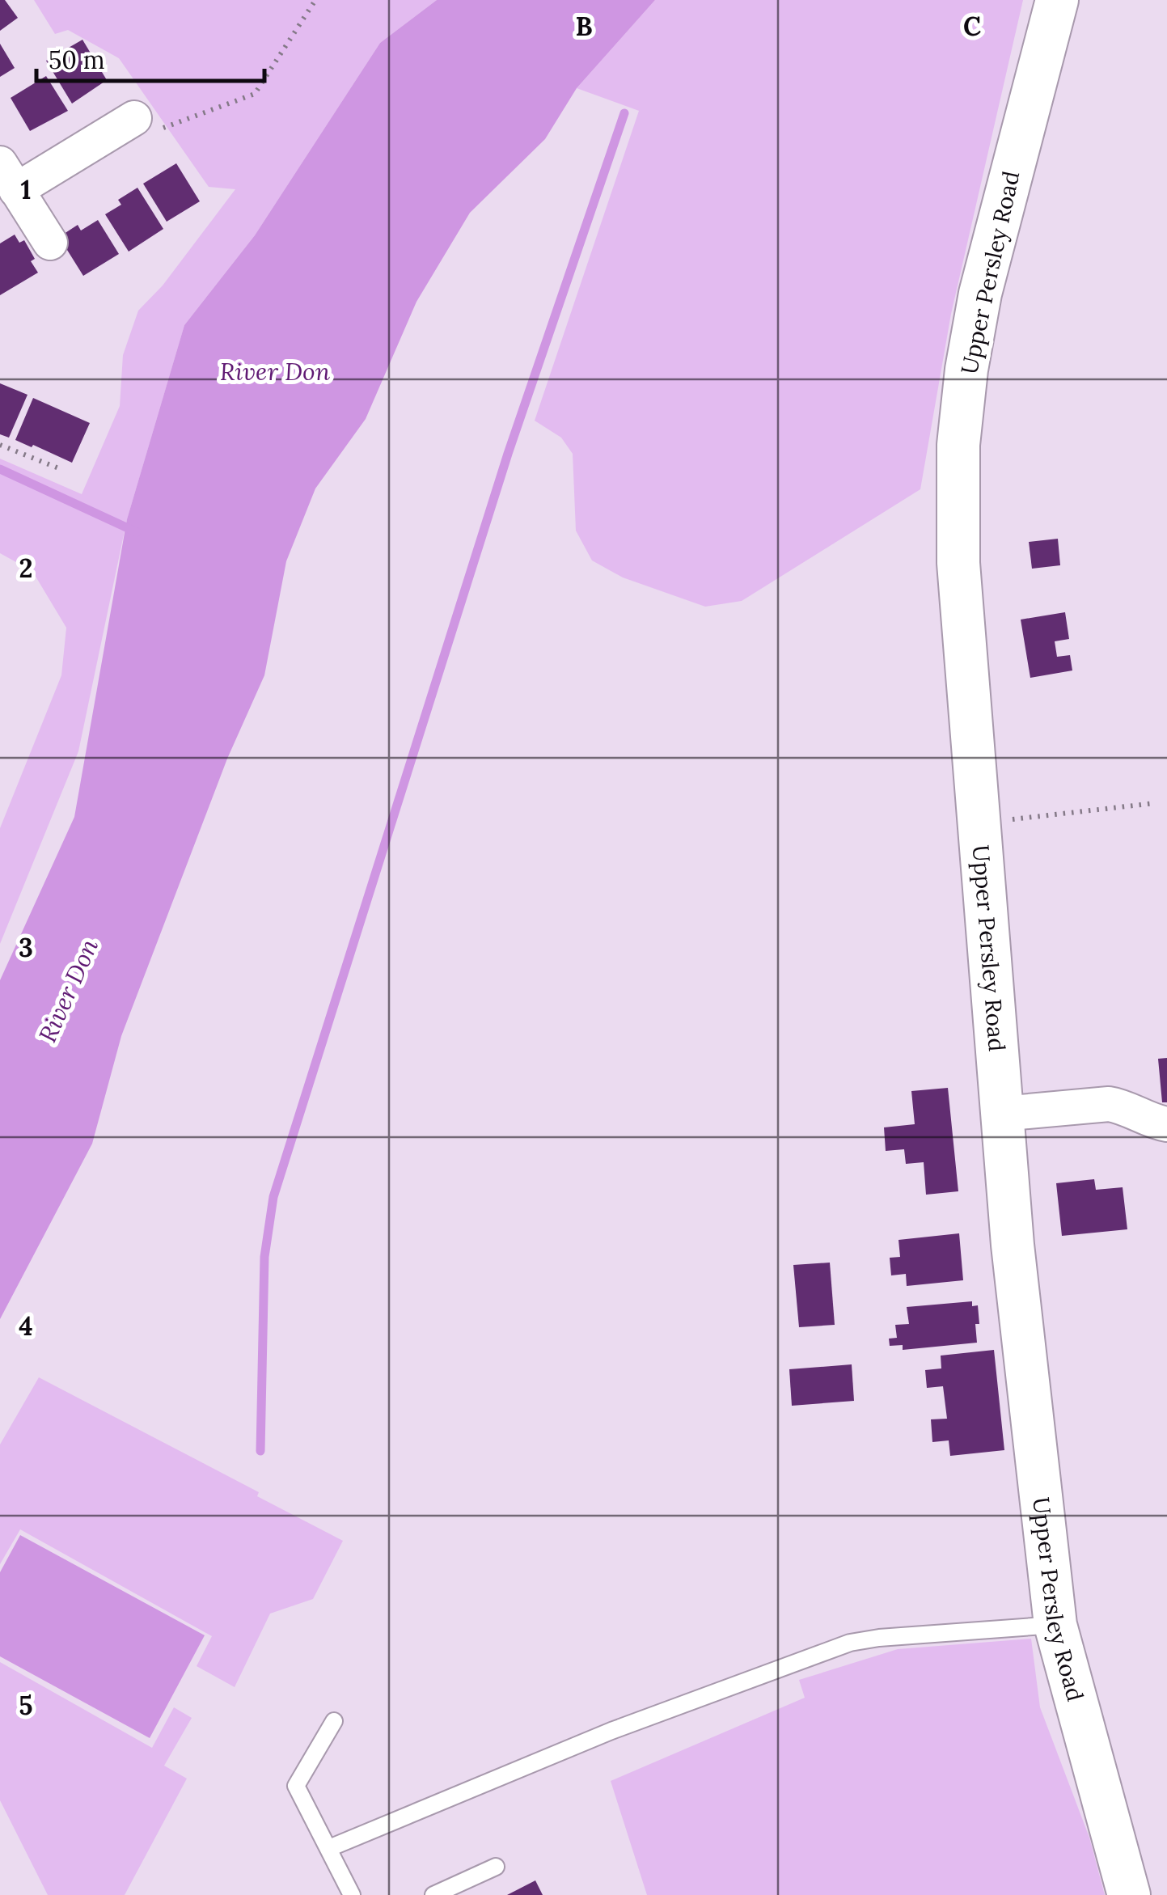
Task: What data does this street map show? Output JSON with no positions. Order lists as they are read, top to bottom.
{
  "streets": {
    "street": ["Upper Persley Road"]
  },
  "water": ["River Don"],
  "scale_bar": "50 m",
  "grid": {
    "columns": ["B", "C"],
    "rows": [
      "1",
      "2",
      "3",
      "4",
      "5"
    ]
  }
}
